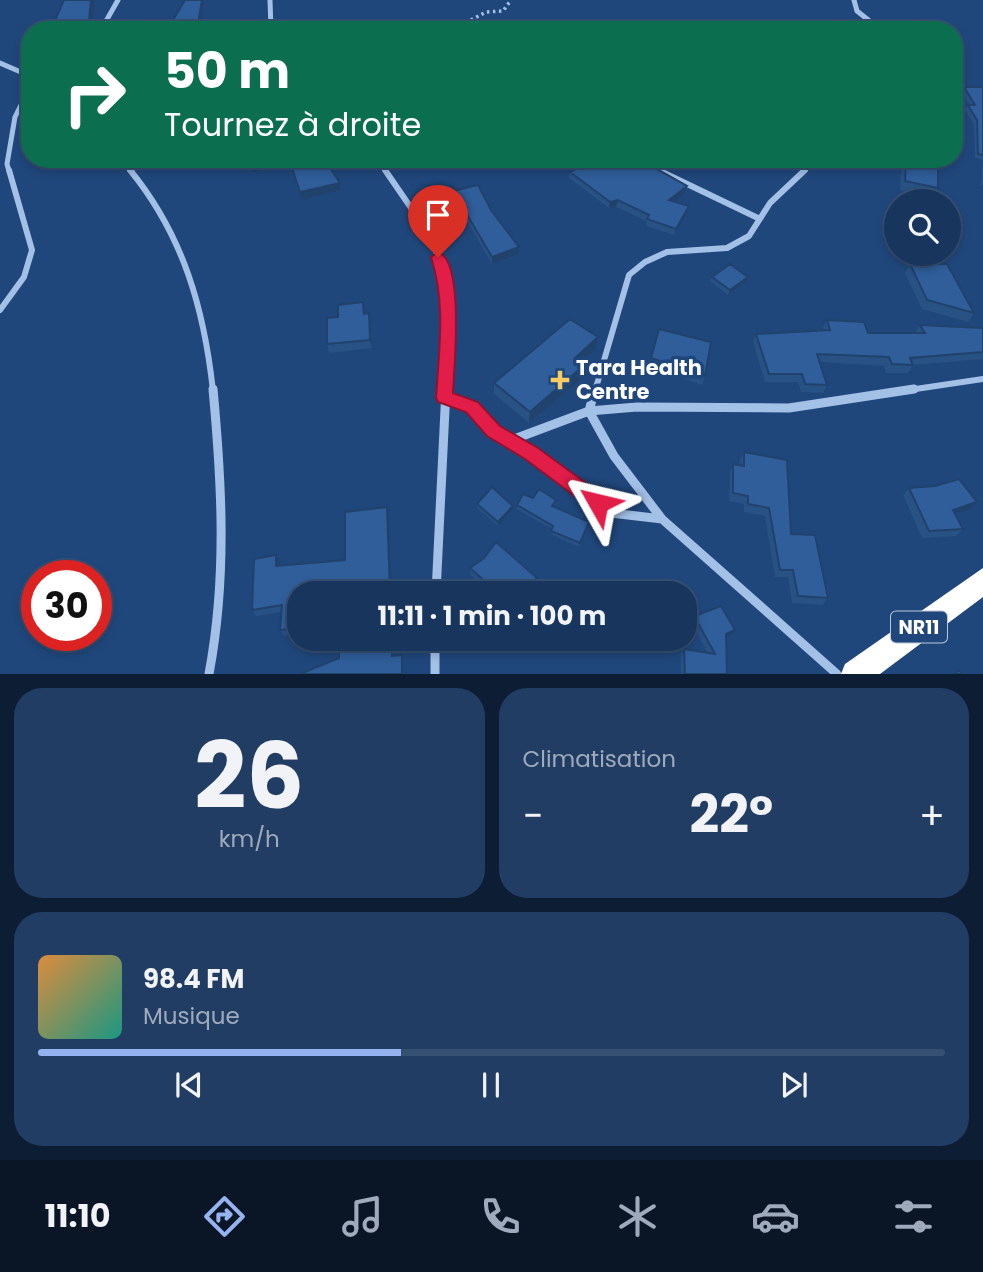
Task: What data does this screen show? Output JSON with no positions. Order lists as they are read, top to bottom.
{
  "streets": {
    "highway": ["NR11"]
  },
  "places": {
    "health": ["Tara Health Centre"]
  },
  "page": {
    "turn": ["50 m", "Tournez à droite"],
    "limit": "30",
    "trip": "11:11 · 1 min · 100 m",
    "tile": [
      ["26", "km/h"],
      "Climatisation"
    ],
    "heat": ["−", "22°", "+"],
    "song": ["98.4 FM", "Musique"],
    "tabs": "11:10"
  }
}
